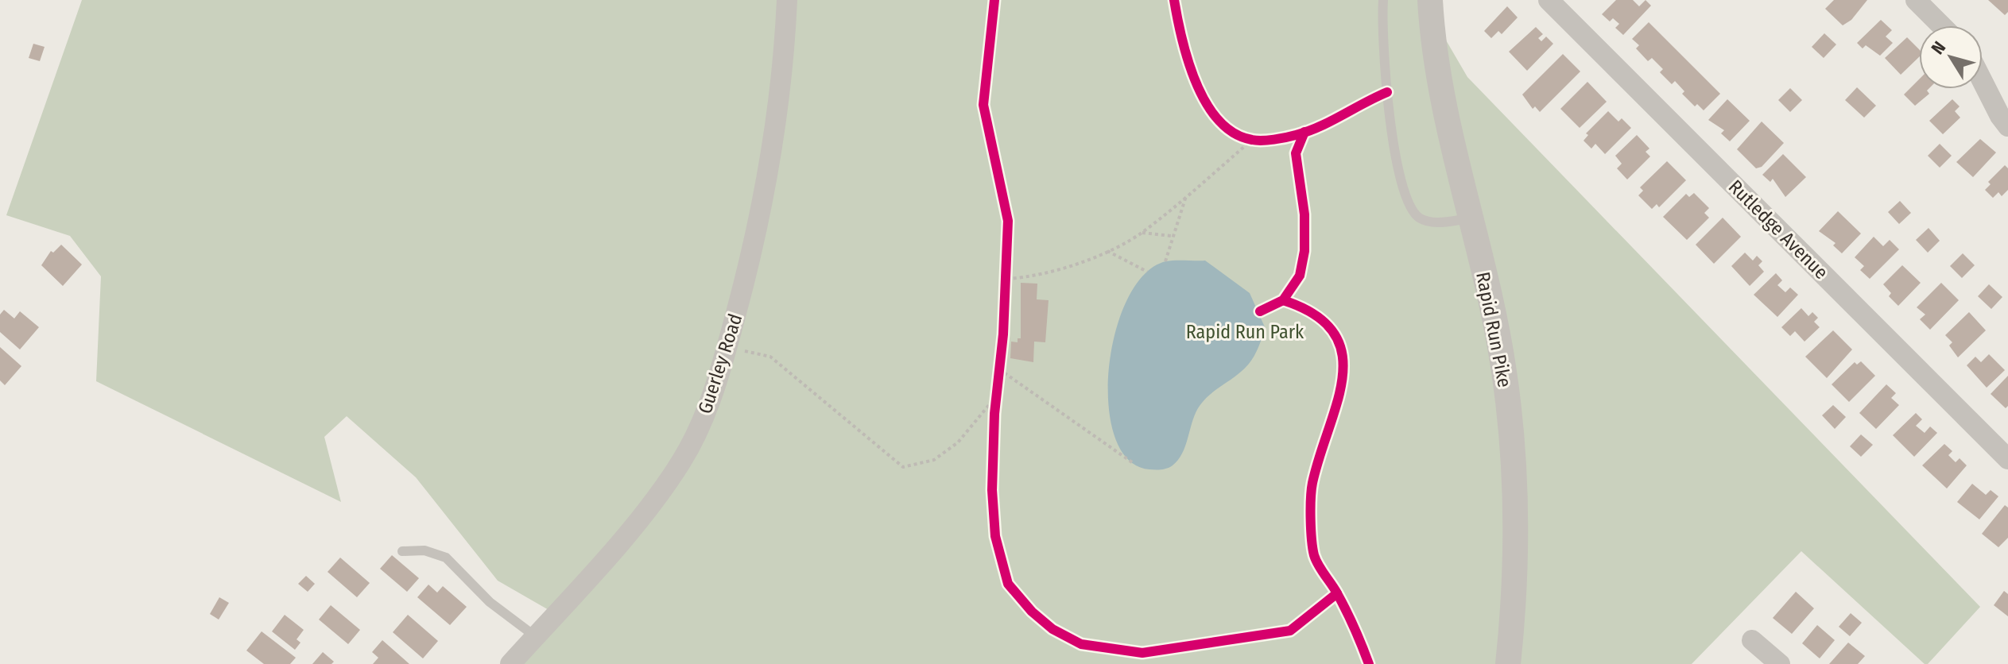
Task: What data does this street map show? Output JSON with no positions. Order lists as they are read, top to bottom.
{
  "streets": {
    "street": ["Rutledge Avenue", "Rapid Run Pike", "Guerley Road"]
  },
  "parks": ["Rapid Run Park"],
  "north": "top left"
}
